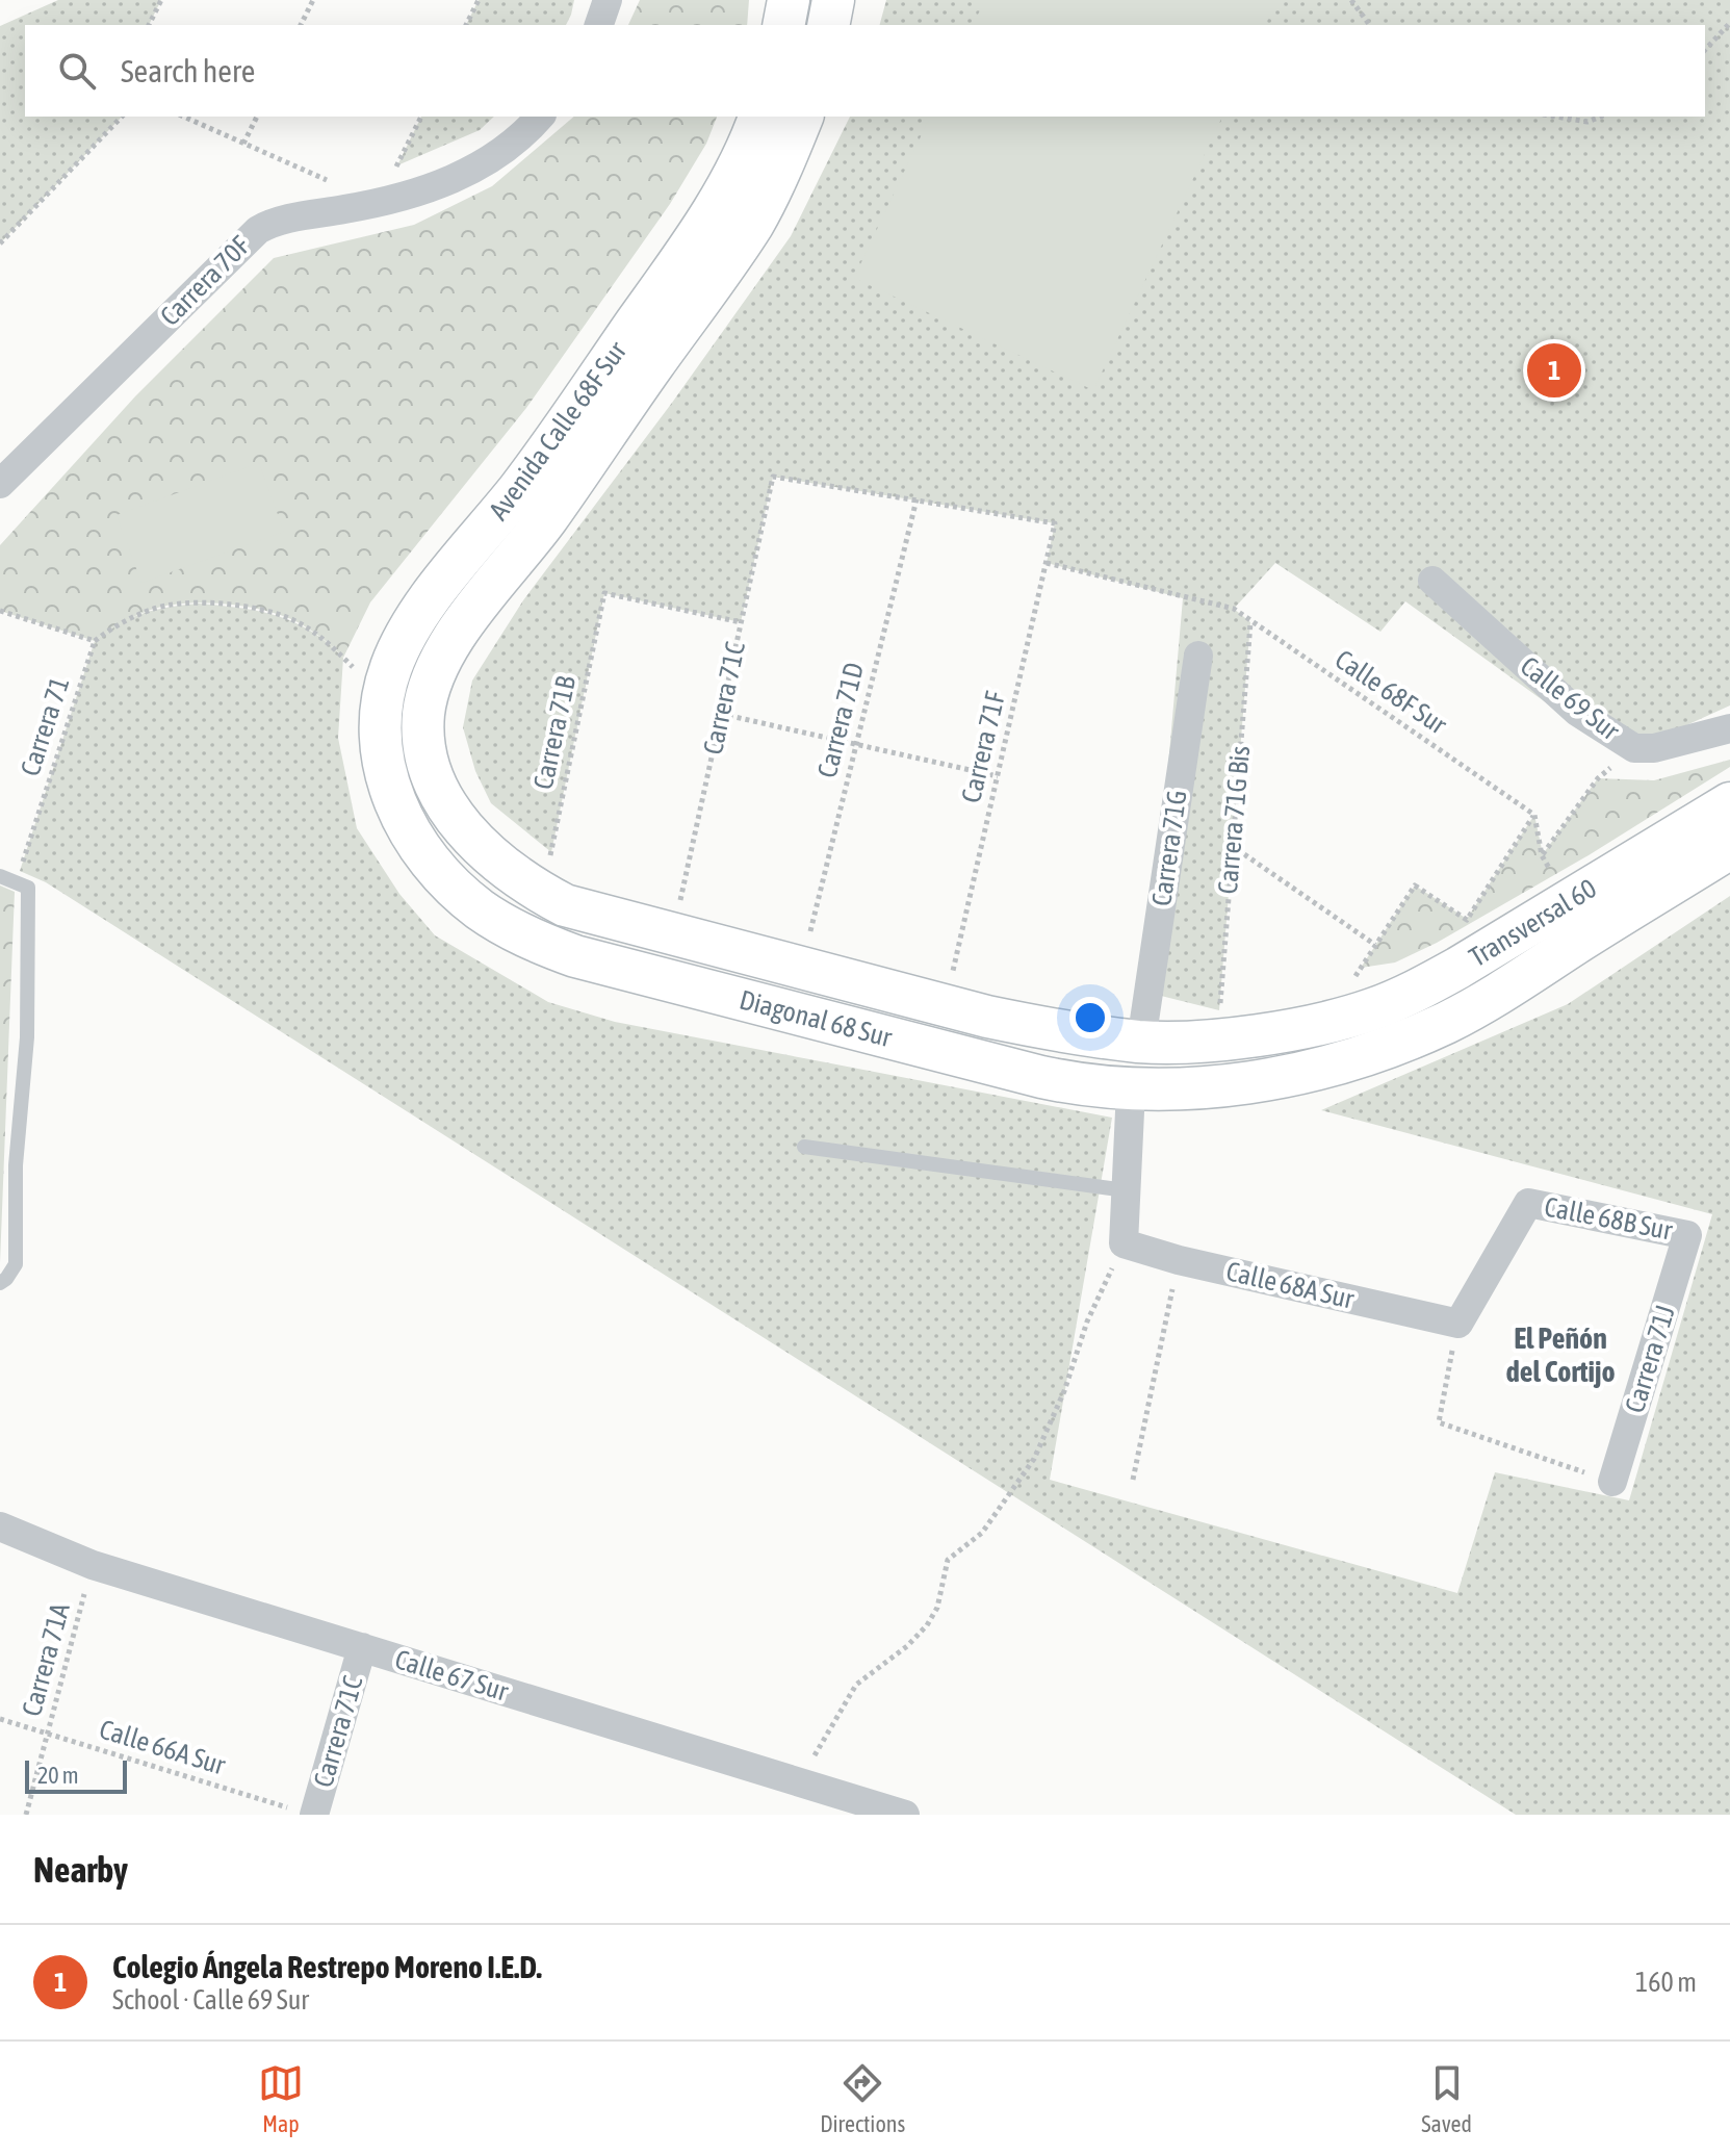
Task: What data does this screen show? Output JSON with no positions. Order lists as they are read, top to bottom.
{
  "streets": {
    "street": [
      "Carrera 70F",
      "Avenida Calle 68F Sur",
      "Carrera 71C",
      "Calle 69 Sur",
      "Carrera 71G",
      "Transversal 60",
      "Diagonal 68 Sur",
      "Calle 68B Sur",
      "Calle 68A Sur",
      "Carrera 71J",
      "Calle 67 Sur"
    ],
    "path": [
      "Calle 68F Sur",
      "Carrera 71D",
      "Carrera 71",
      "Carrera 71B",
      "Carrera 71F",
      "Carrera 71G Bis",
      "Carrera 71A",
      "Calle 66A Sur"
    ]
  },
  "crossings": [
    ["Avenida Calle 68F Sur", "Diagonal 68 Sur"],
    ["Calle 68F Sur", "Carrera 71F"],
    ["Calle 68F Sur", "Carrera 71G Bis"],
    ["Carrera 71C", "Carrera 71D"],
    ["Carrera 71C", "Carrera 71B"],
    ["Carrera 71C", "Carrera 71F"],
    ["Carrera 71C", "Calle 67 Sur"],
    ["Carrera 71C", "Calle 66A Sur"],
    ["Carrera 71D", "Carrera 71F"],
    ["Carrera 71G", "Diagonal 68 Sur"],
    ["Transversal 60", "Diagonal 68 Sur"],
    ["Calle 68B Sur", "Calle 68A Sur"],
    ["Calle 68B Sur", "Carrera 71J"],
    ["Carrera 71A", "Calle 67 Sur"],
    ["Carrera 71A", "Calle 66A Sur"]
  ],
  "districts": ["El Peñón del Cortijo"],
  "scale_bar": "20 m",
  "page": {
    "search": "Search here",
    "pins": "1",
    "scale": "20 m",
    "heading": "Nearby",
    "list": [
      {
        "mark": "1",
        "name": "Colegio Ángela Restrepo Moreno I.E.D.",
        "note": "School · Calle 69 Sur",
        "value": "160 m"
      }
    ],
    "nav": ["Map", "Directions", "Saved"]
  }
}
